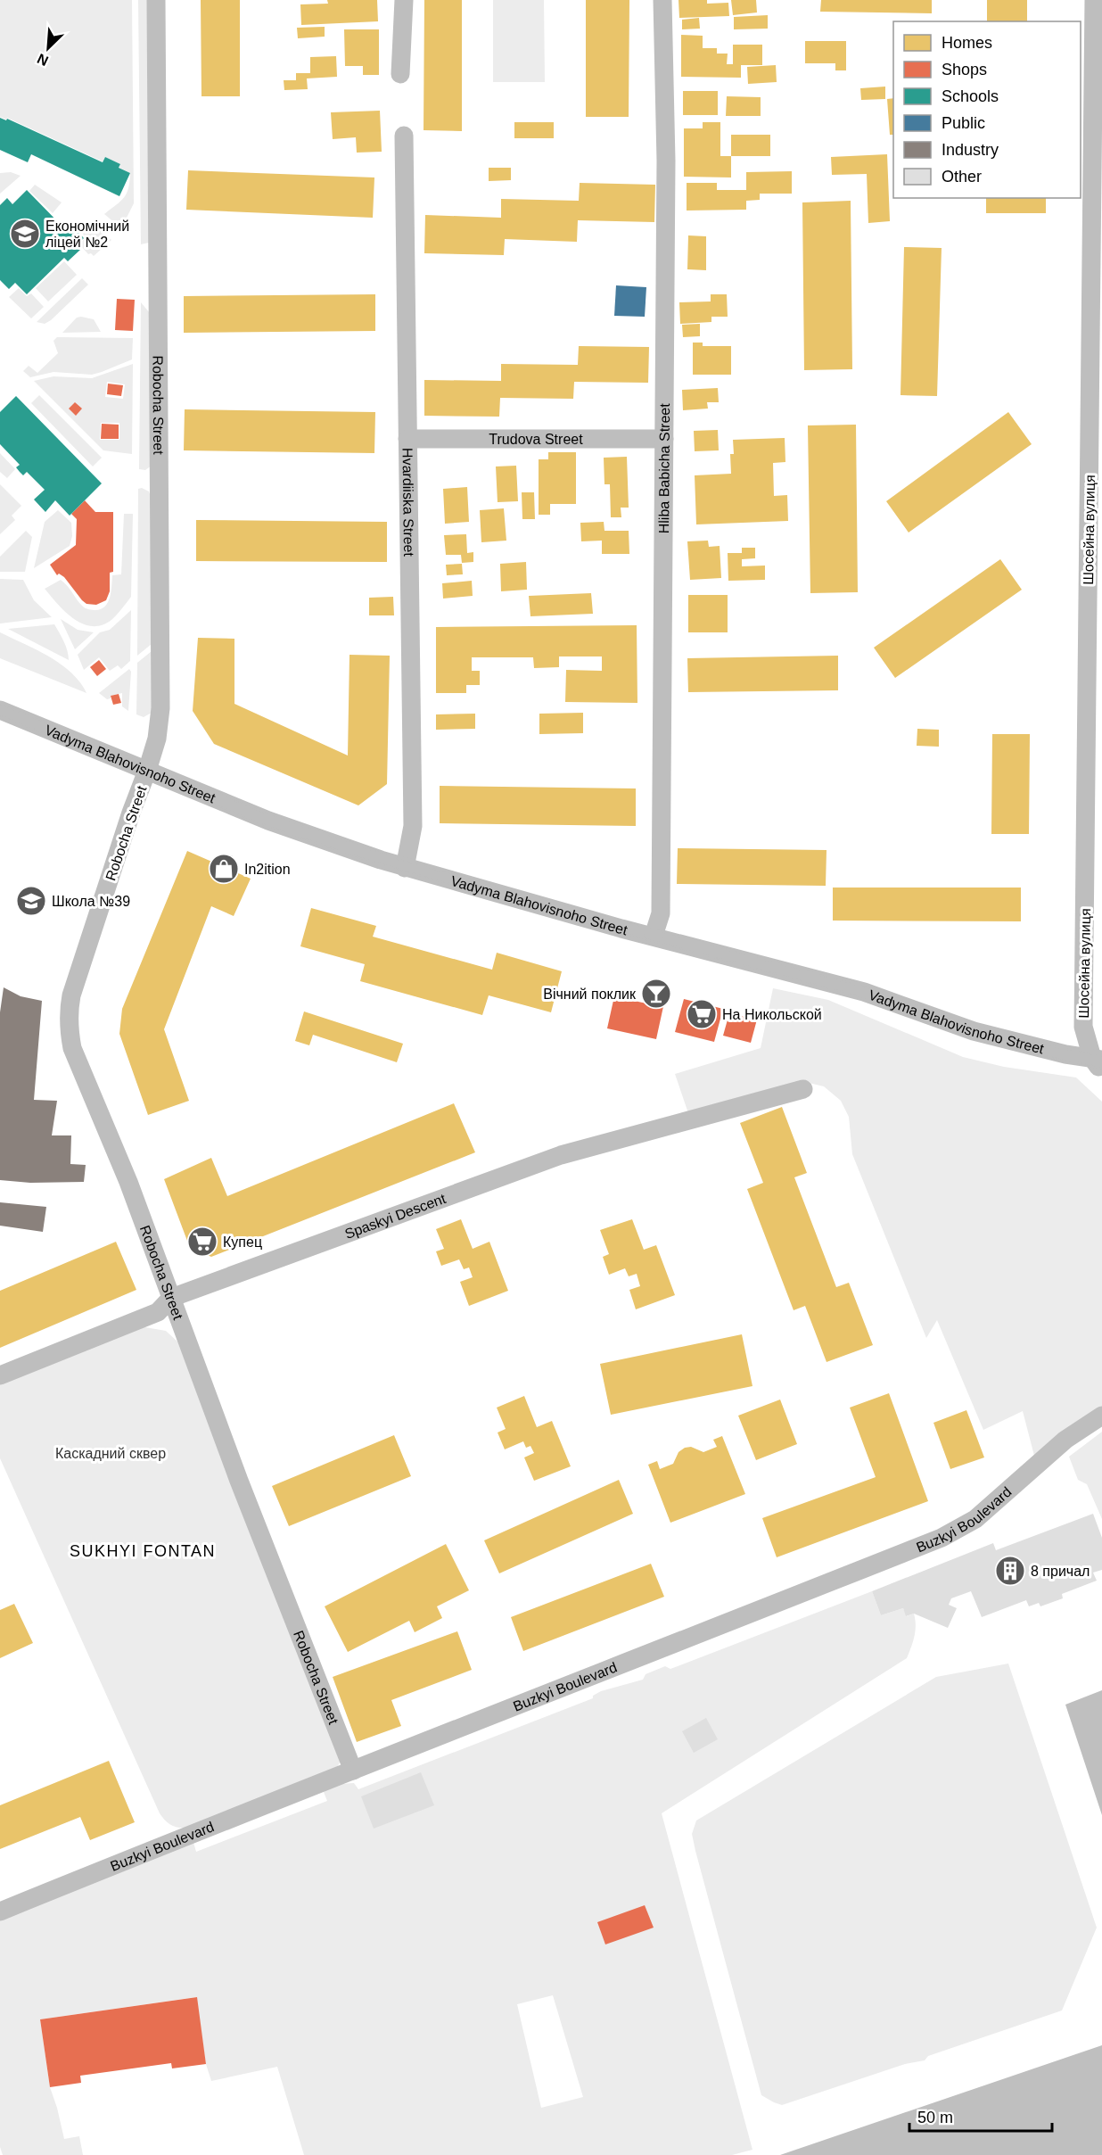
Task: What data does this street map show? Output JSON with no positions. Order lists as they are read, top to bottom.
{
  "streets": {
    "street": [
      "Robocha Street",
      "Trudova Street",
      "Hliba Babicha Street",
      "Hvardiiska Street",
      "Шосейна вулиця",
      "Vadyma Blahovisnoho Street",
      "Spaskyi Descent",
      "Buzkyi Boulevard"
    ]
  },
  "crossings": [
    ["Robocha Street", "Vadyma Blahovisnoho Street"],
    ["Robocha Street", "Spaskyi Descent"],
    ["Robocha Street", "Buzkyi Boulevard"],
    ["Trudova Street", "Hliba Babicha Street"],
    ["Trudova Street", "Hvardiiska Street"],
    ["Hliba Babicha Street", "Vadyma Blahovisnoho Street"],
    ["Hvardiiska Street", "Vadyma Blahovisnoho Street"],
    ["Шосейна вулиця", "Vadyma Blahovisnoho Street"]
  ],
  "districts": ["SUKHYI FONTAN"],
  "parks": ["Каскадний сквер"],
  "places": {
    "school or university": ["Економічний ліцей №2", "Школа №39"],
    "shop": ["In2ition"],
    "bar": ["Вічний поклик"],
    "supermarket": ["На Никольской", "Купец"],
    "building": ["8 причал"]
  },
  "legend": [
    "Homes",
    "Shops",
    "Schools",
    "Public",
    "Industry",
    "Other"
  ],
  "scale_bar": "50 m",
  "north": "bottom left"
}
